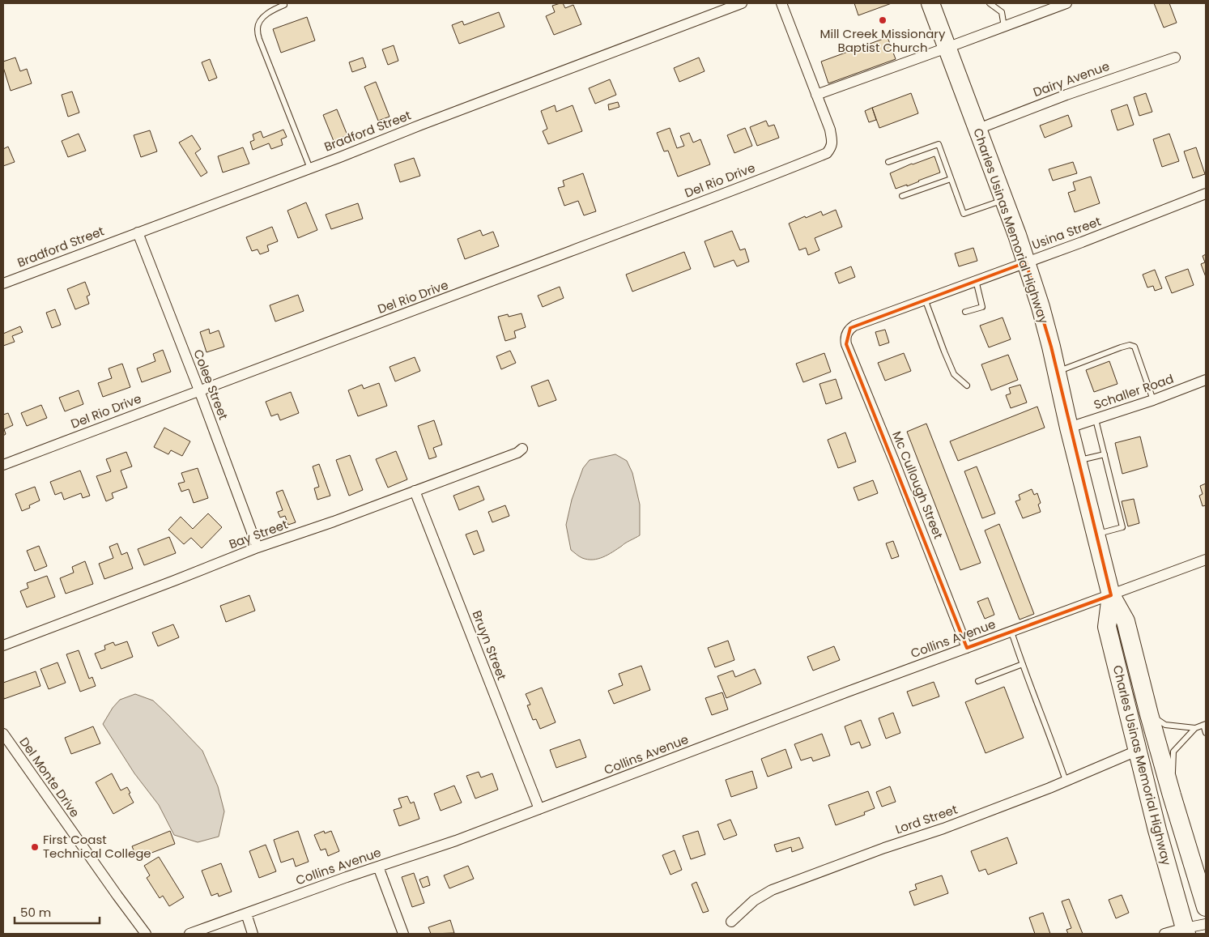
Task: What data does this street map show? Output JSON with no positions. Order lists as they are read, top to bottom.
{
  "streets": {
    "highway": ["Charles Usinas Memorial Highway"],
    "street": [
      "Dairy Avenue",
      "Bradford Street",
      "Del Rio Drive",
      "Usina Street",
      "Colee Street",
      "Schaller Road",
      "Mc Cullough Street",
      "Bay Street",
      "Collins Avenue",
      "Bruyn Street",
      "Del Monte Drive",
      "Lord Street"
    ]
  },
  "crossings": [
    ["Dairy Avenue", "Charles Usinas Memorial Highway"],
    ["Bradford Street", "Colee Street"],
    ["Del Rio Drive", "Colee Street"],
    ["Charles Usinas Memorial Highway", "Usina Street"],
    ["Charles Usinas Memorial Highway", "Schaller Road"],
    ["Charles Usinas Memorial Highway", "Collins Avenue"],
    ["Charles Usinas Memorial Highway", "Lord Street"],
    ["Usina Street", "Mc Cullough Street"],
    ["Colee Street", "Bay Street"],
    ["Mc Cullough Street", "Collins Avenue"],
    ["Bay Street", "Bruyn Street"],
    ["Collins Avenue", "Bruyn Street"]
  ],
  "places": ["Mill Creek Missionary Baptist Church", "First Coast Technical College"],
  "scale_bar": "50 m"
}
